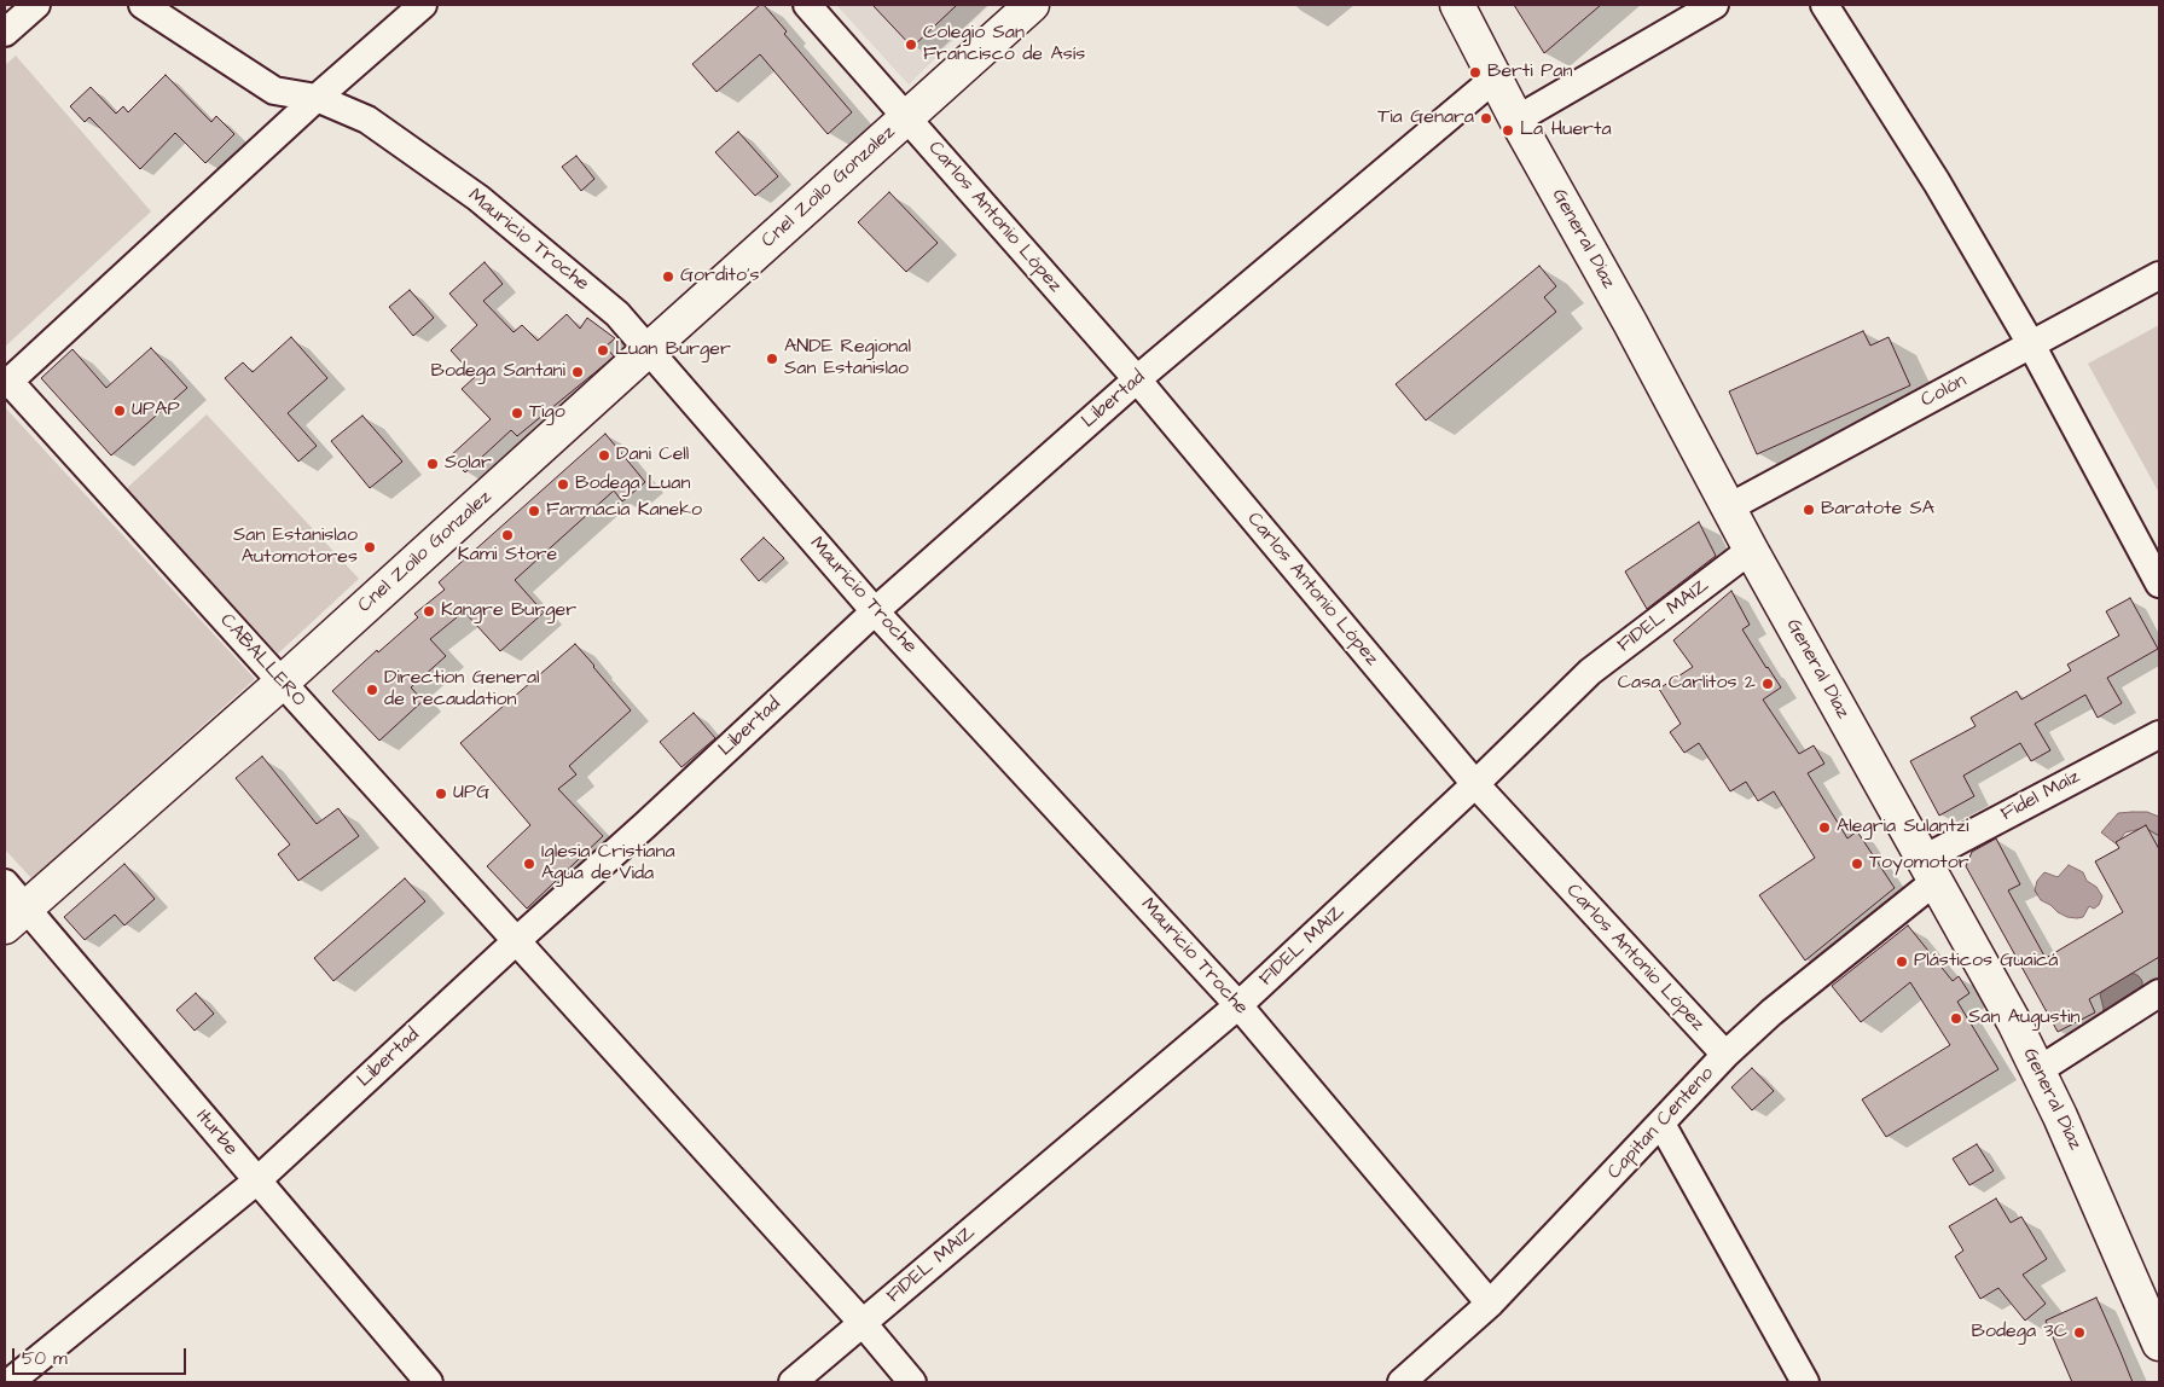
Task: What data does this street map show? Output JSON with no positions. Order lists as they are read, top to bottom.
{
  "streets": {
    "main road": ["Cnel Zoilo Gonzalez", "General Diaz"],
    "street": [
      "Carlos Antonio López",
      "Mauricio Troche",
      "Colón",
      "Libertad",
      "FIDEL MAIZ",
      "CABALLERO",
      "Fidel Maíz",
      "Capitan Centeno",
      "Iturbe"
    ]
  },
  "crossings": [
    ["Cnel Zoilo Gonzalez", "Carlos Antonio López"],
    ["Cnel Zoilo Gonzalez", "Mauricio Troche"],
    ["Cnel Zoilo Gonzalez", "CABALLERO"],
    ["Cnel Zoilo Gonzalez", "Iturbe"],
    ["Carlos Antonio López", "Libertad"],
    ["Carlos Antonio López", "FIDEL MAIZ"],
    ["Carlos Antonio López", "Capitan Centeno"],
    ["General Diaz", "Colón"],
    ["General Diaz", "Libertad"],
    ["General Diaz", "FIDEL MAIZ"],
    ["General Diaz", "Fidel Maíz"],
    ["General Diaz", "Capitan Centeno"],
    ["Mauricio Troche", "Libertad"],
    ["Mauricio Troche", "FIDEL MAIZ"],
    ["Mauricio Troche", "Capitan Centeno"],
    ["Libertad", "CABALLERO"],
    ["Libertad", "Iturbe"],
    ["FIDEL MAIZ", "CABALLERO"],
    ["Fidel Maíz", "Capitan Centeno"]
  ],
  "places": [
    "Colegio San Francisco de Asís",
    "Berti Pan",
    "Tia Genara",
    "La Huerta",
    "Gordito's",
    "Luan Burger",
    "ANDE Regional San Estanislao",
    "Bodega Santani",
    "UPAP",
    "Tigo",
    "Dani Cell",
    "Solar",
    "Bodega Luan",
    "Baratote SA",
    "Farmacia Kaneko",
    "Kami Store",
    "San Estanislao Automotores",
    "Kangre Burger",
    "Casa Carlitos 2",
    "Direction General de recaudation",
    "UPG",
    "Alegria Sulantzi",
    "Iglesia Cristiana Agua de Vida",
    "Toyomotor",
    "Plásticos Guaicá",
    "San Augustin",
    "Bodega 3C"
  ],
  "scale_bar": "50 m"
}
